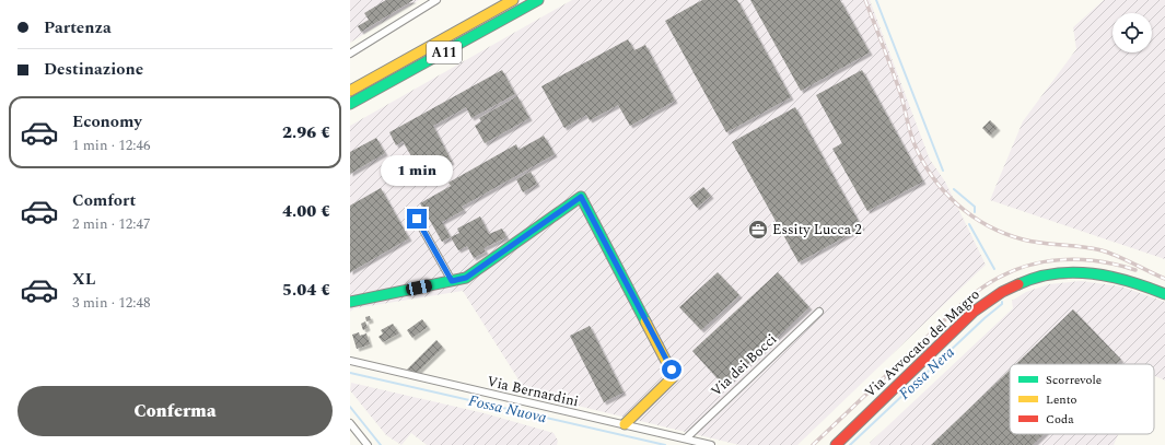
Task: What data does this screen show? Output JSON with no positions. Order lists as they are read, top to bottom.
{
  "streets": {
    "main road": ["A11", "Via Avvocato del Magro"],
    "street": ["Via dei Bocci", "Via Bernardini"]
  },
  "crossings": [
    ["Via dei Bocci", "Via Bernardini"]
  ],
  "water": ["Fossa Nera", "Fossa Nuova"],
  "places": {
    "office": ["Essity Lucca 2"]
  },
  "legend": ["Scorrevole", "Lento", "Coda"],
  "page": {
    "banner": ["Partenza", "Destinazione"],
    "list": [
      {
        "name": "Economy",
        "note": "1 min · 12:46",
        "value": "2.96 €"
      },
      {
        "name": "Comfort",
        "note": "2 min · 12:47",
        "value": "4.00 €"
      },
      {
        "name": "XL",
        "note": "3 min · 12:48",
        "value": "5.04 €"
      }
    ],
    "bubble": "1 min",
    "buttons": "Conferma"
  }
}
